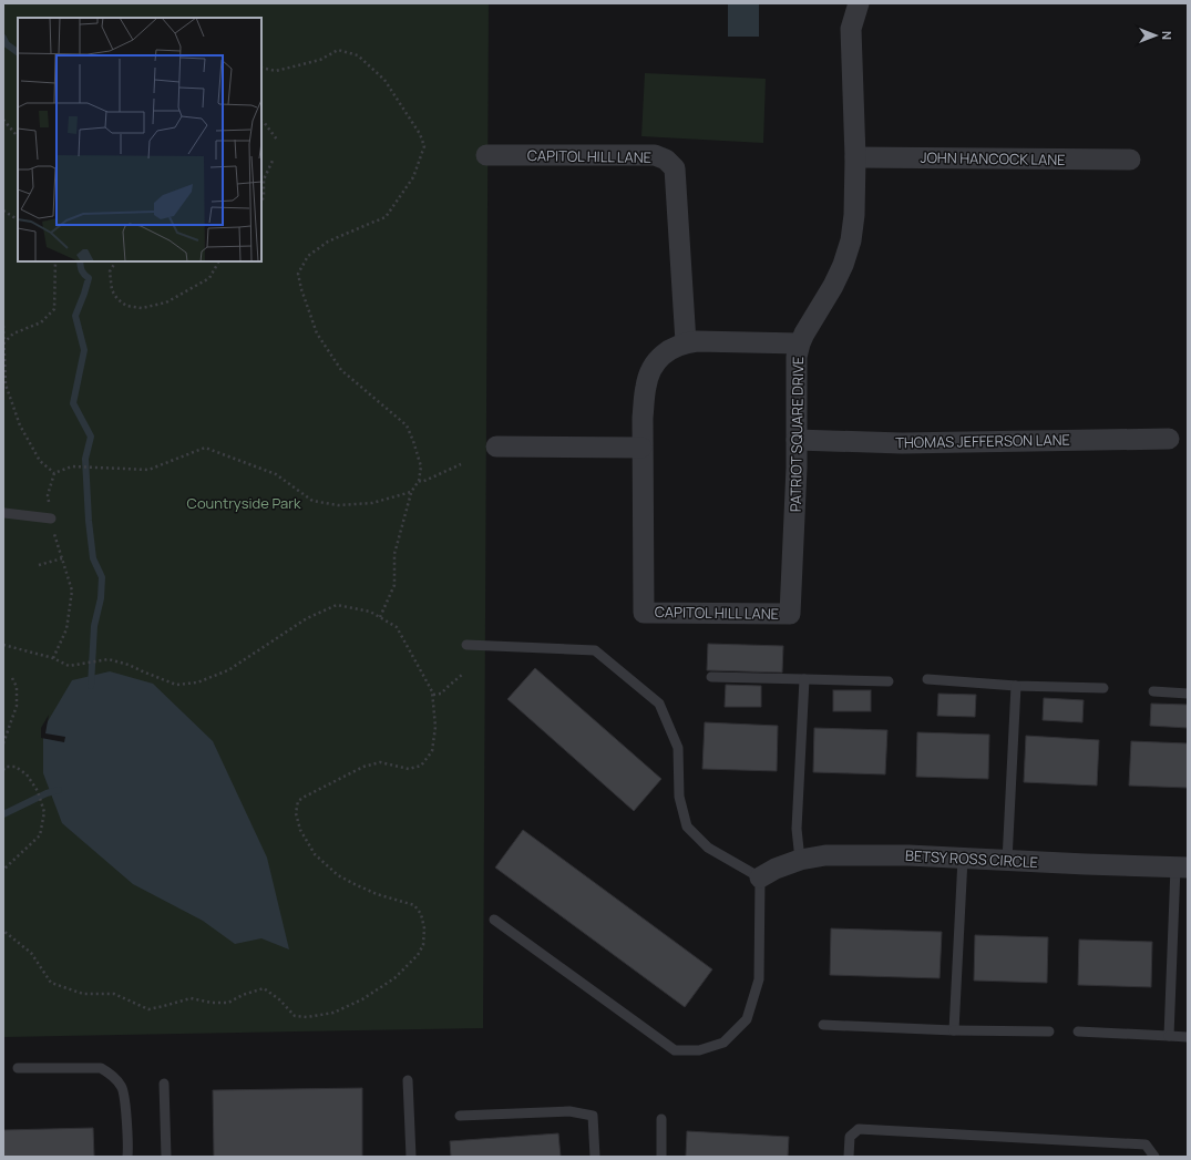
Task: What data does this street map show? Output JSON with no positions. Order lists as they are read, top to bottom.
{
  "streets": {
    "street": [
      "CAPITOL HILL LANE",
      "JOHN HANCOCK LANE",
      "PATRIOT SQUARE DRIVE",
      "THOMAS JEFFERSON LANE",
      "BETSY ROSS CIRCLE"
    ]
  },
  "crossings": [
    ["CAPITOL HILL LANE", "PATRIOT SQUARE DRIVE"],
    ["JOHN HANCOCK LANE", "PATRIOT SQUARE DRIVE"],
    ["PATRIOT SQUARE DRIVE", "THOMAS JEFFERSON LANE"]
  ],
  "parks": ["Countryside Park"],
  "north": "right"
}
